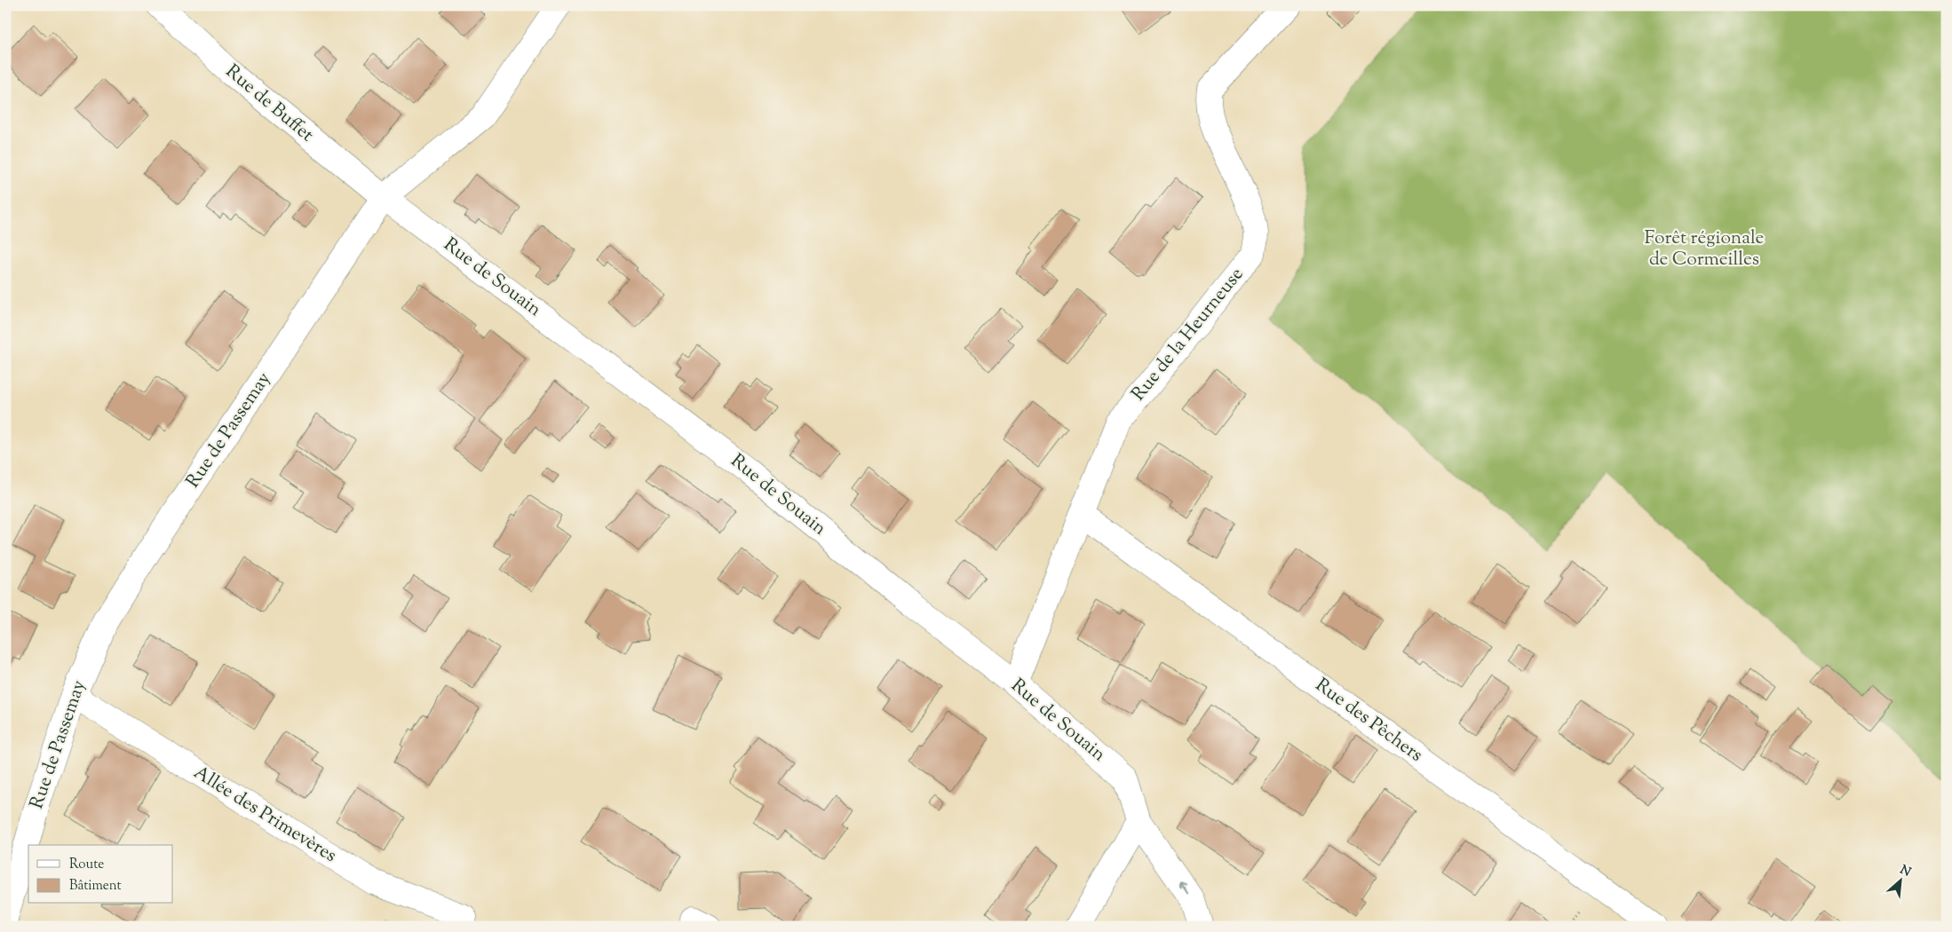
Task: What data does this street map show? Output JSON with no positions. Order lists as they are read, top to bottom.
{
  "streets": {
    "street": [
      "Rue de Buffet",
      "Rue de Souain",
      "Rue de la Heurneuse",
      "Rue de Passemay",
      "Rue des Pêchers",
      "Allée des Primevères"
    ]
  },
  "crossings": [
    ["Rue de Buffet", "Rue de Souain"],
    ["Rue de Buffet", "Rue de Passemay"],
    ["Rue de Souain", "Rue de la Heurneuse"],
    ["Rue de Souain", "Rue de Passemay"],
    ["Rue de la Heurneuse", "Rue des Pêchers"],
    ["Rue de Passemay", "Allée des Primevères"]
  ],
  "parks": ["Forêt régionale de Cormeilles"],
  "legend": ["Route", "Bâtiment"],
  "north": "top right"
}
